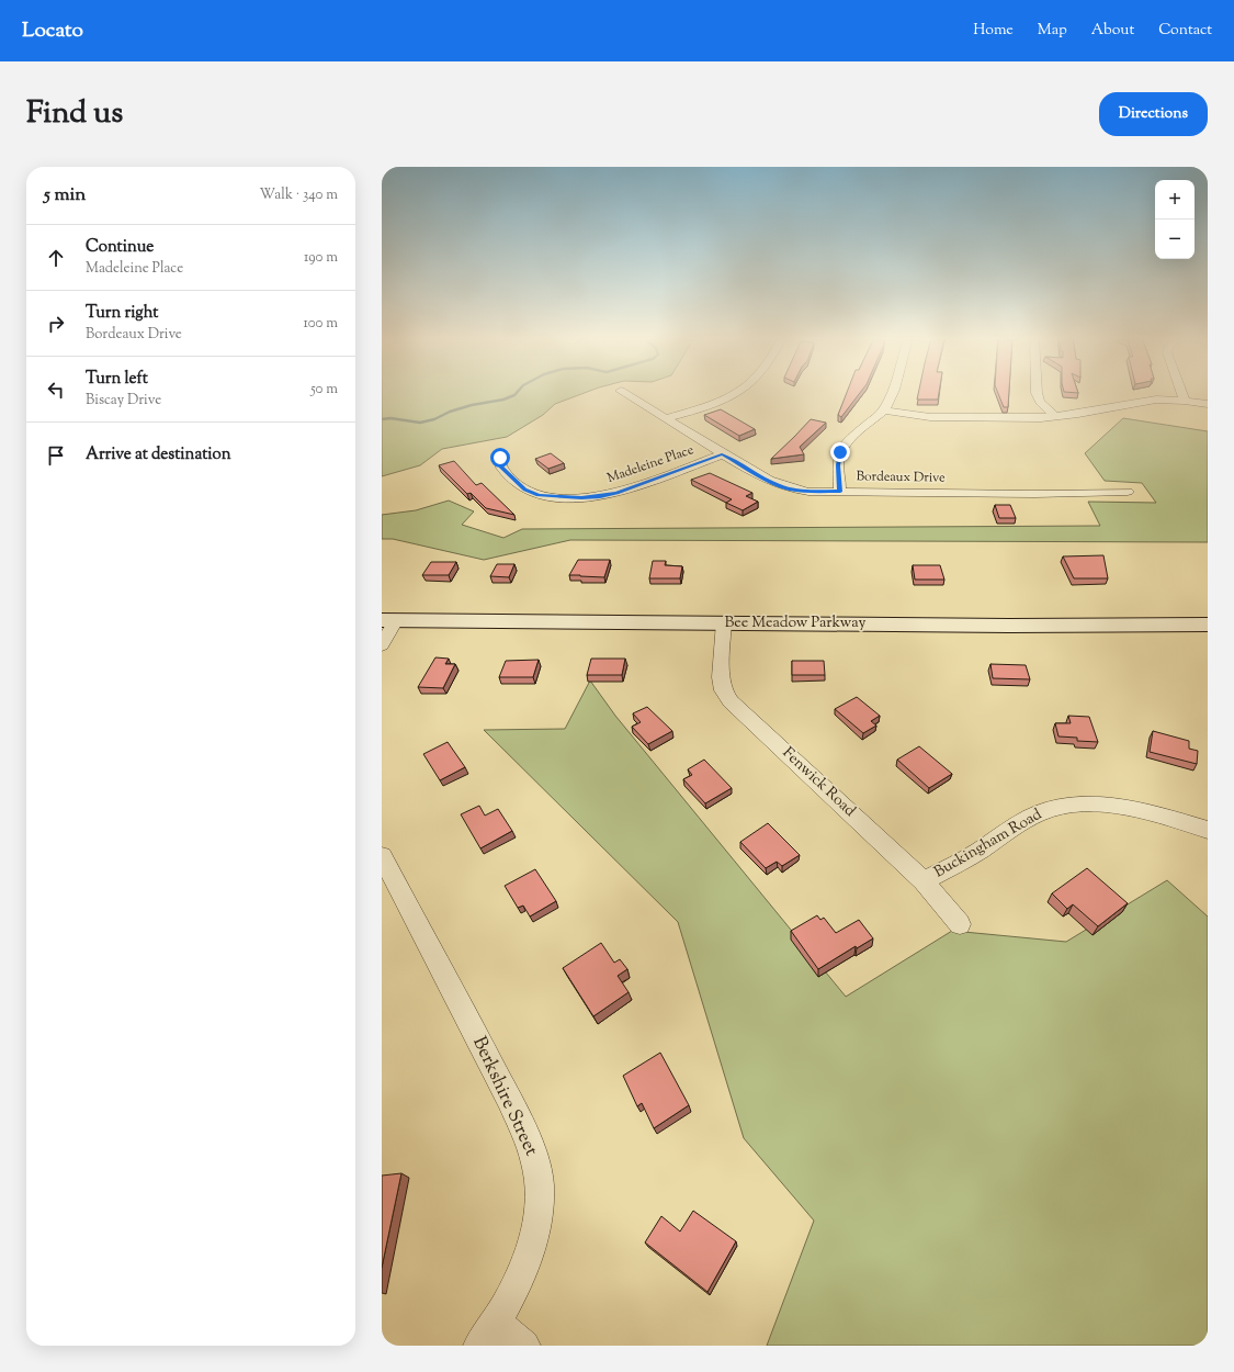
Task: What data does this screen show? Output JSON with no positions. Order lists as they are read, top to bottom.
{
  "streets": {
    "street": [
      "Madeleine Place",
      "Bordeaux Drive",
      "Bee Meadow Parkway",
      "Fenwick Road",
      "Buckingham Road",
      "Berkshire Street"
    ]
  },
  "crossings": [
    ["Madeleine Place", "Bordeaux Drive"],
    ["Bee Meadow Parkway", "Fenwick Road"],
    ["Fenwick Road", "Buckingham Road"]
  ],
  "page": {
    "header": "Locato",
    "nav": [
      "Home",
      "Map",
      "About",
      "Contact"
    ],
    "title": "Find us",
    "buttons": "Directions",
    "heading": ["5 min", "Walk · 340 m"],
    "map_buttons": ["+", "−"],
    "list": [
      ["Continue", "Madeleine Place", "190 m"],
      ["Turn right", "Bordeaux Drive", "100 m"],
      ["Turn left", "Biscay Drive", "50 m"],
      "Arrive at destination"
    ]
  }
}
